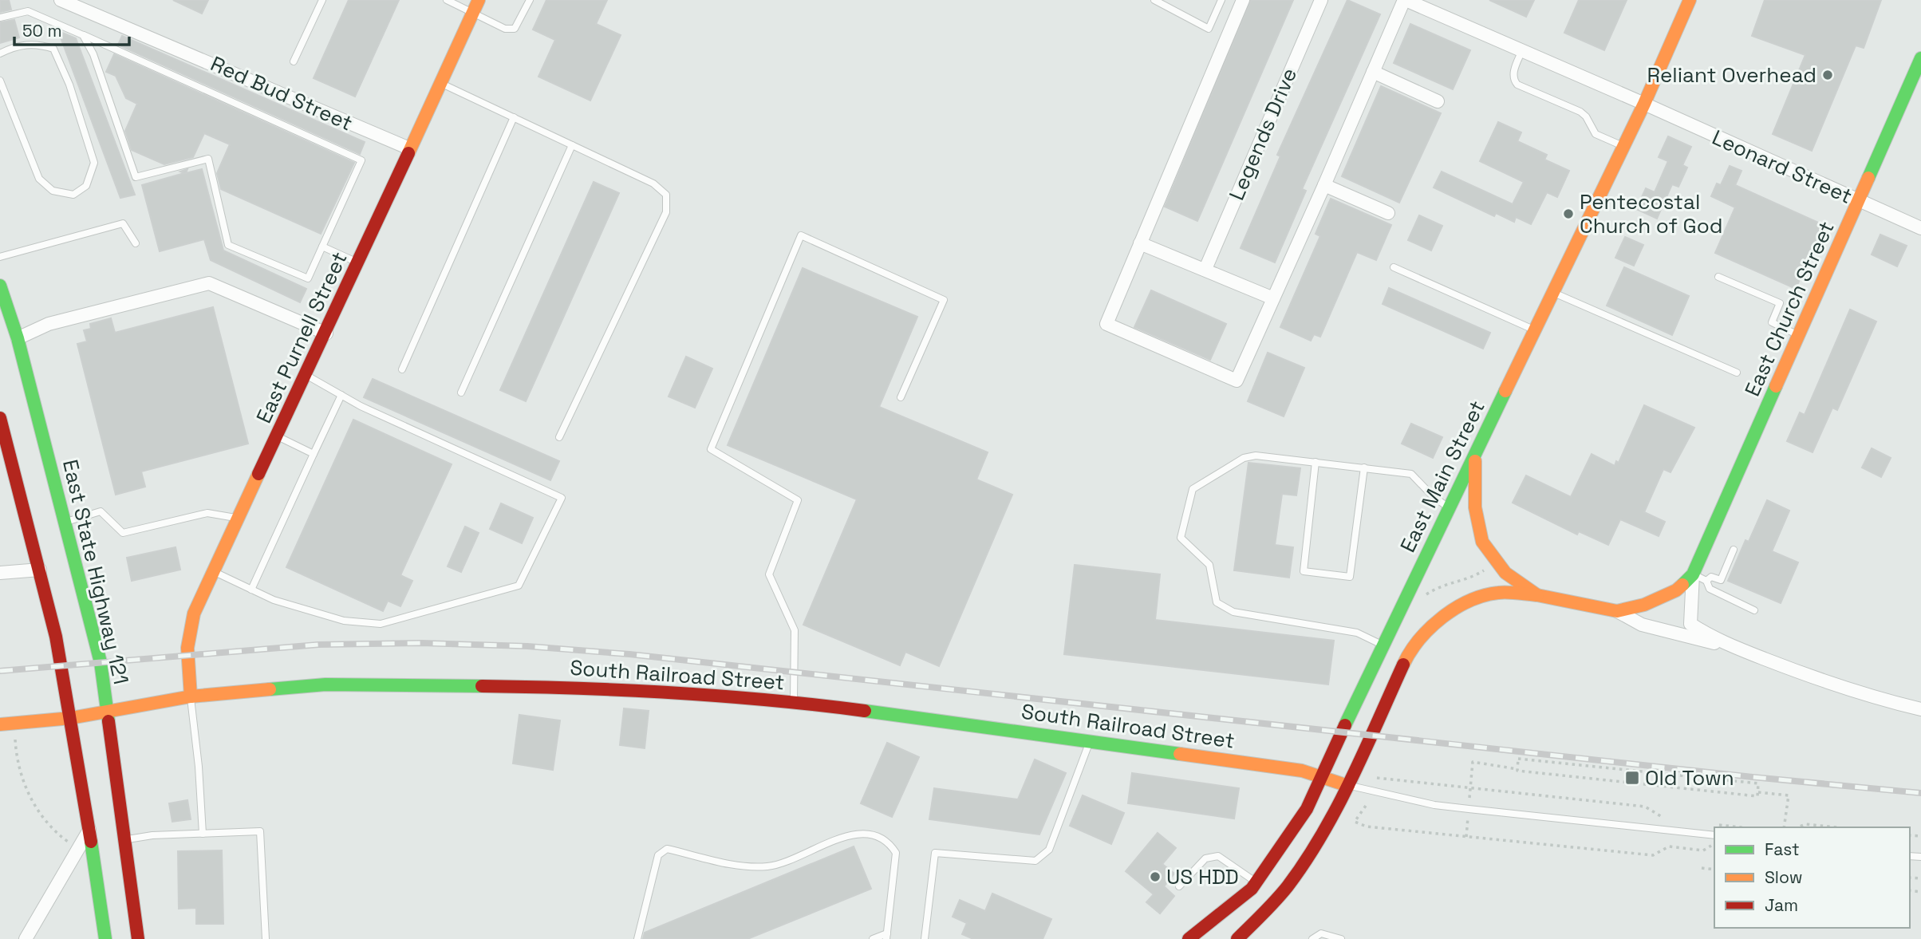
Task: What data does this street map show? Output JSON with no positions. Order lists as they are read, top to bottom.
{
  "streets": {
    "main road": [
      "East Church Street",
      "East Purnell Street",
      "East Main Street",
      "East State Highway 121",
      "South Railroad Street"
    ],
    "street": ["Red Bud Street", "Legends Drive", "Leonard Street"]
  },
  "crossings": [
    ["Red Bud Street", "East Purnell Street"],
    ["Leonard Street", "East Church Street"],
    ["Leonard Street", "East Main Street"],
    ["East Purnell Street", "South Railroad Street"],
    ["East Main Street", "South Railroad Street"],
    ["East State Highway 121", "South Railroad Street"]
  ],
  "places": {
    "other": ["Reliant Overhead", "Pentecostal Church of God", "US HDD"],
    "transit": ["Old Town"]
  },
  "legend": ["Fast", "Slow", "Jam"],
  "scale_bar": "50 m"
}
